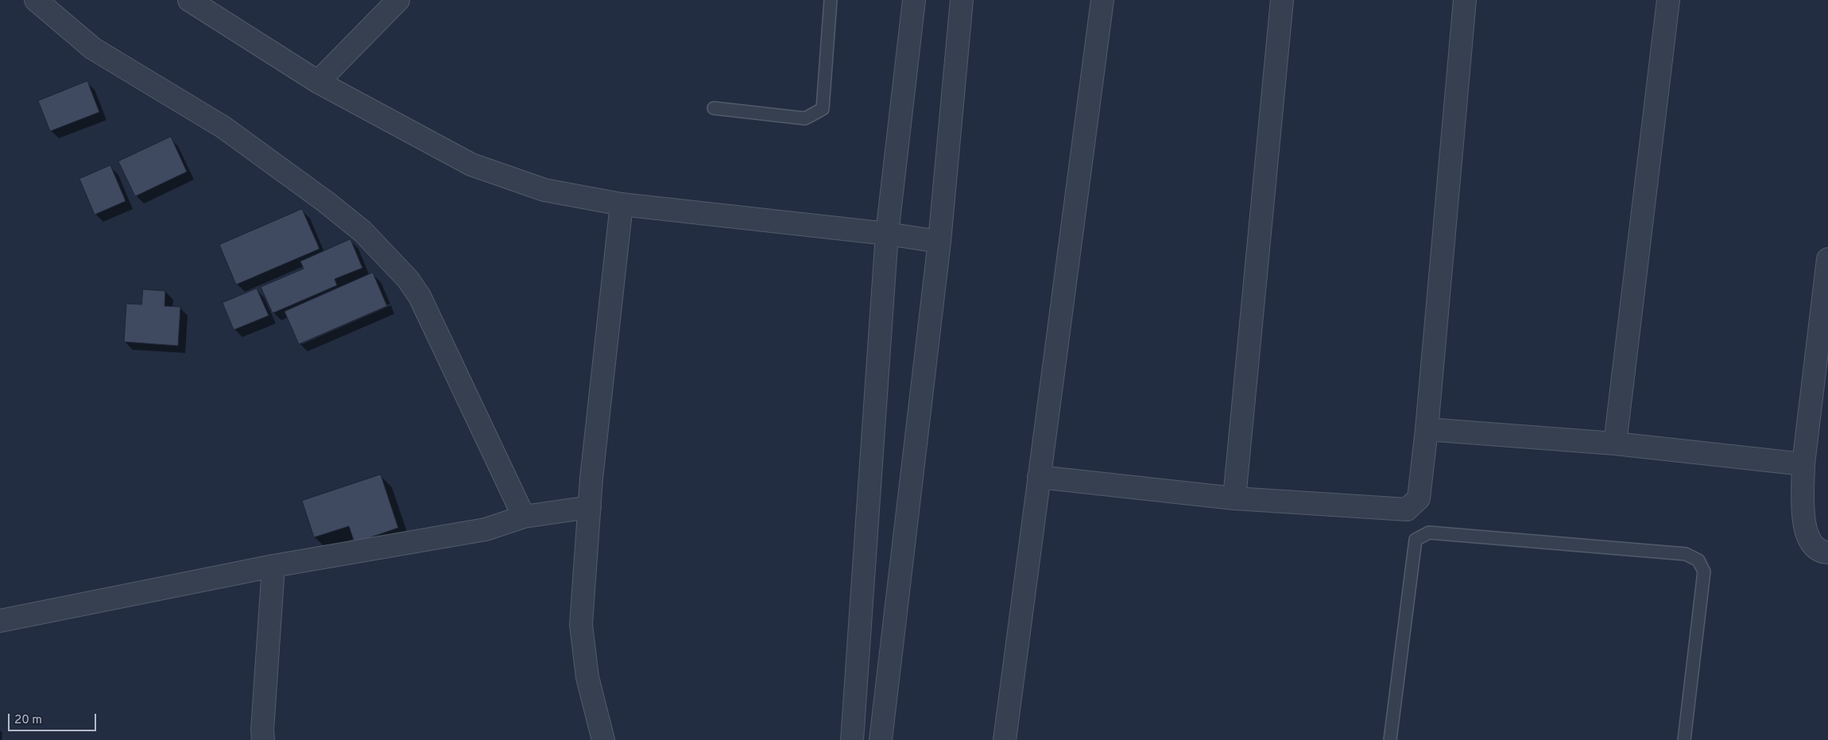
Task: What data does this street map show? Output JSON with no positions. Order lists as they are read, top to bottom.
{
  "scale_bar": "20 m"
}
